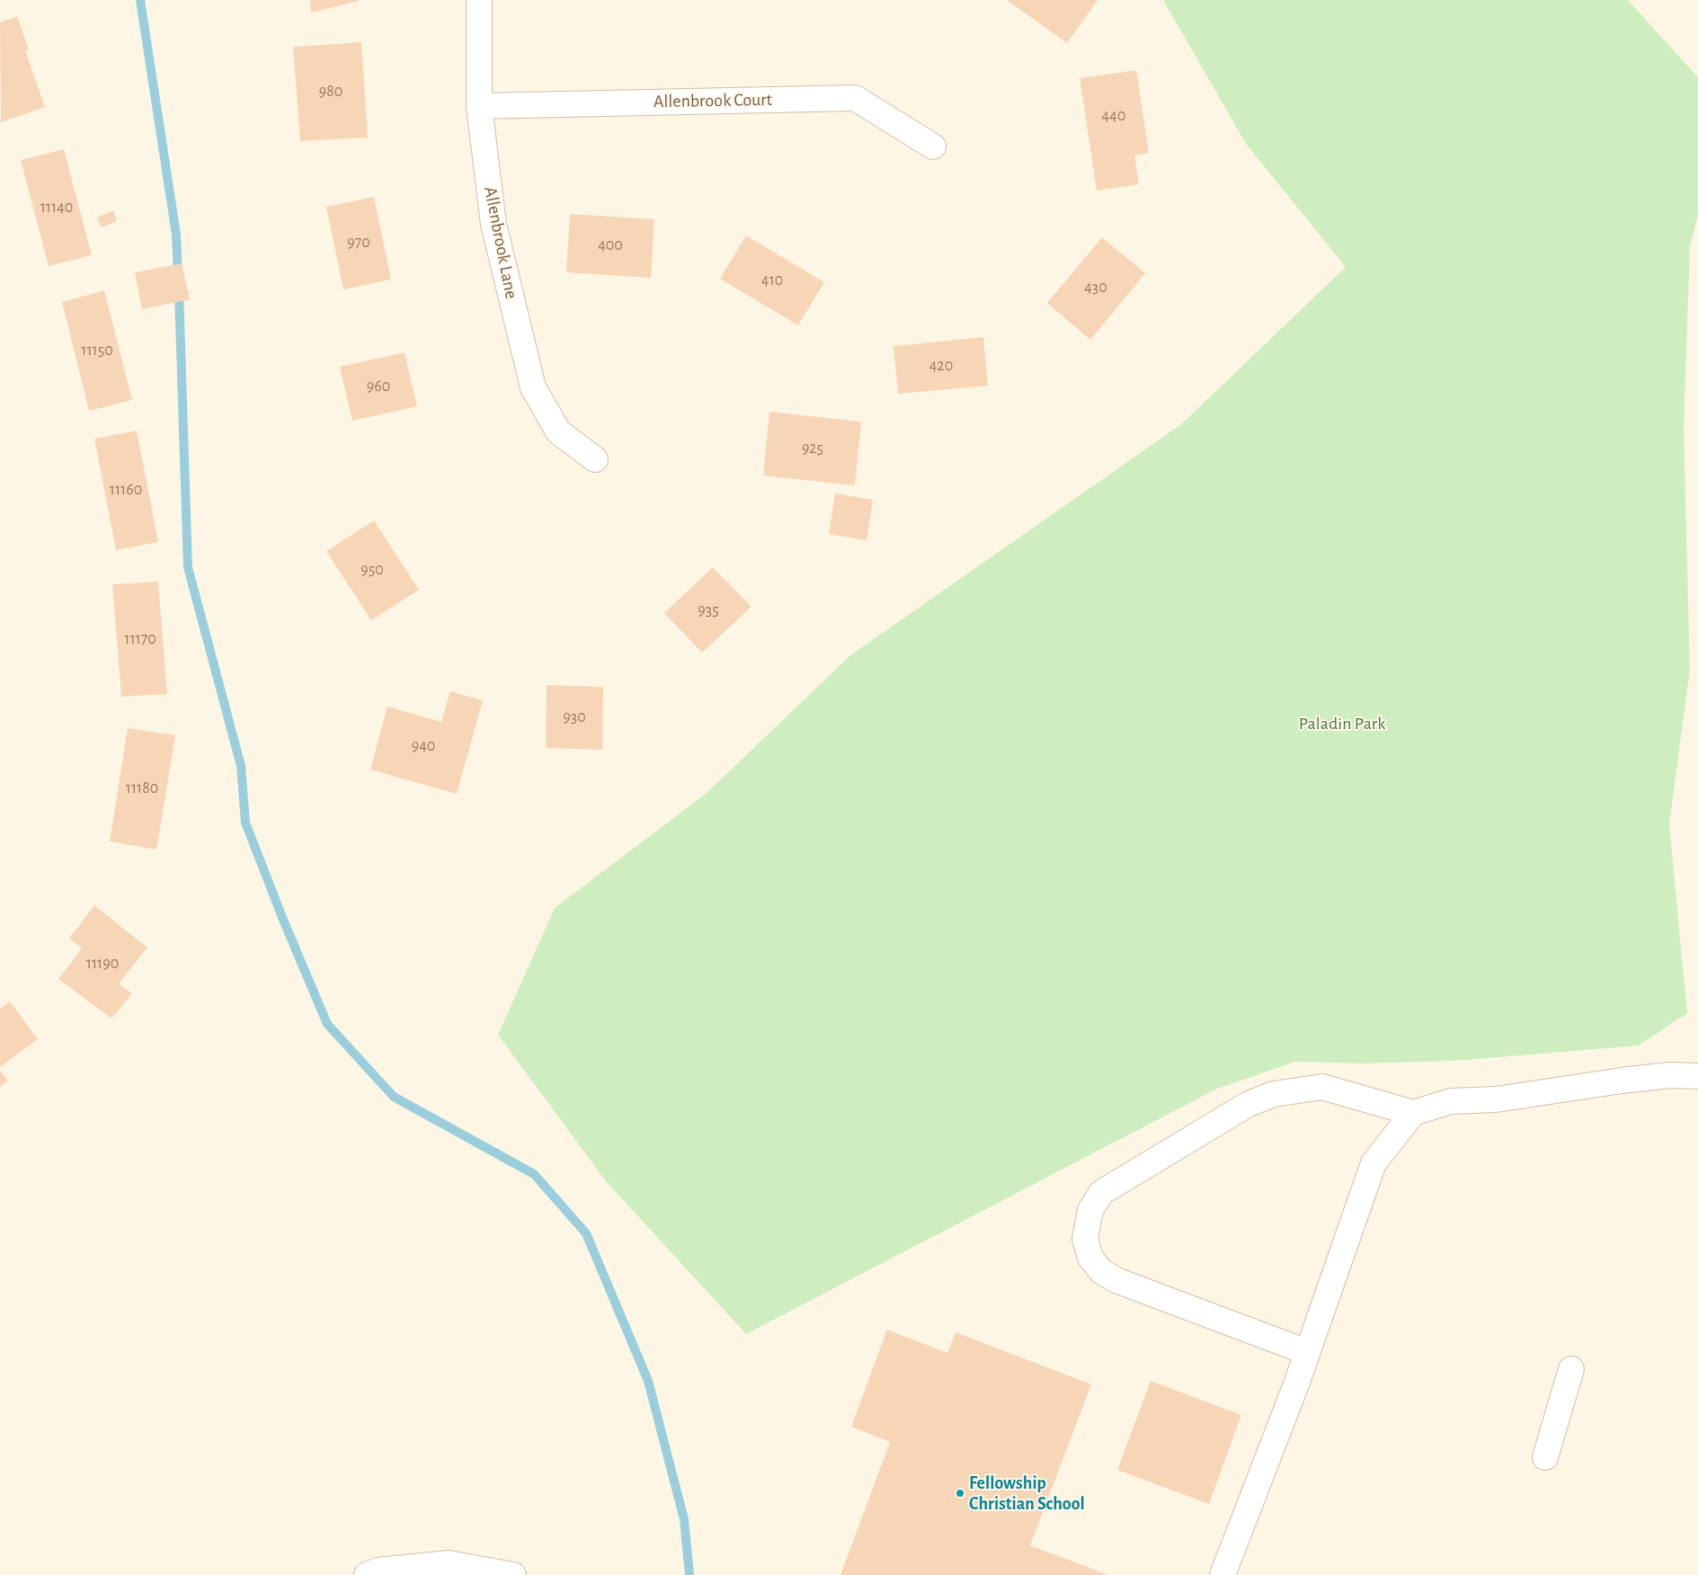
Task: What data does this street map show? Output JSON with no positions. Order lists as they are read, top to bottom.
{
  "streets": {
    "street": ["Allenbrook Court", "Allenbrook Lane"]
  },
  "crossings": [
    ["Allenbrook Court", "Allenbrook Lane"]
  ],
  "parks": ["Paladin Park"],
  "places": ["Fellowship Christian School"],
  "house_numbers": [
    "980",
    "440",
    "11140",
    "970",
    "400",
    "410",
    "430",
    "11150",
    "420",
    "960",
    "925",
    "11160",
    "950",
    "935",
    "11170",
    "930",
    "940",
    "11180",
    "11190"
  ]
}
